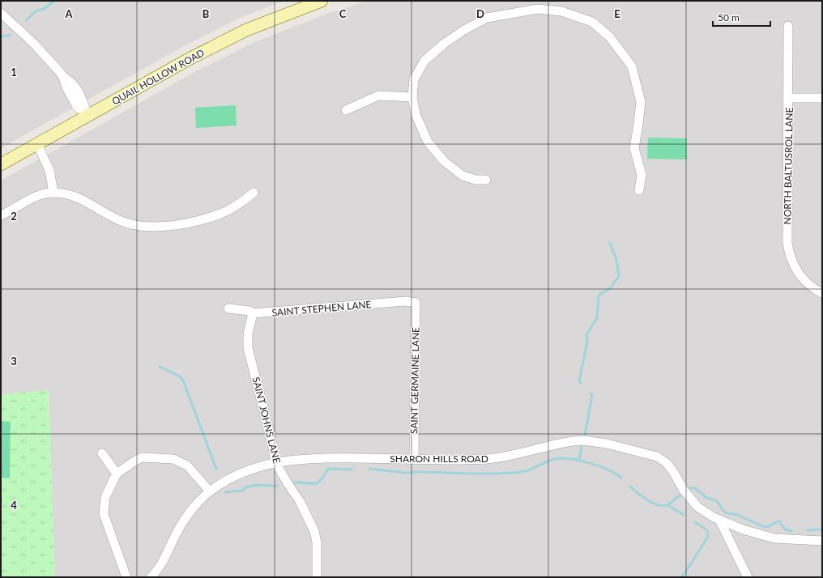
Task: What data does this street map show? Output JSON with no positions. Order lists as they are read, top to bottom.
{
  "streets": {
    "main road": ["QUAIL HOLLOW ROAD"],
    "street": [
      "NORTH BALTUSROL LANE",
      "SAINT STEPHEN LANE",
      "SAINT GERMAINE LANE",
      "SAINT JOHNS LANE",
      "SHARON HILLS ROAD"
    ]
  },
  "crossings": [
    ["SAINT STEPHEN LANE", "SAINT GERMAINE LANE"],
    ["SAINT STEPHEN LANE", "SAINT JOHNS LANE"],
    ["SAINT GERMAINE LANE", "SHARON HILLS ROAD"],
    ["SAINT JOHNS LANE", "SHARON HILLS ROAD"]
  ],
  "scale_bar": "50 m",
  "grid": {
    "columns": [
      "A",
      "B",
      "C",
      "D",
      "E"
    ],
    "rows": [
      "1",
      "2",
      "3",
      "4"
    ]
  }
}
